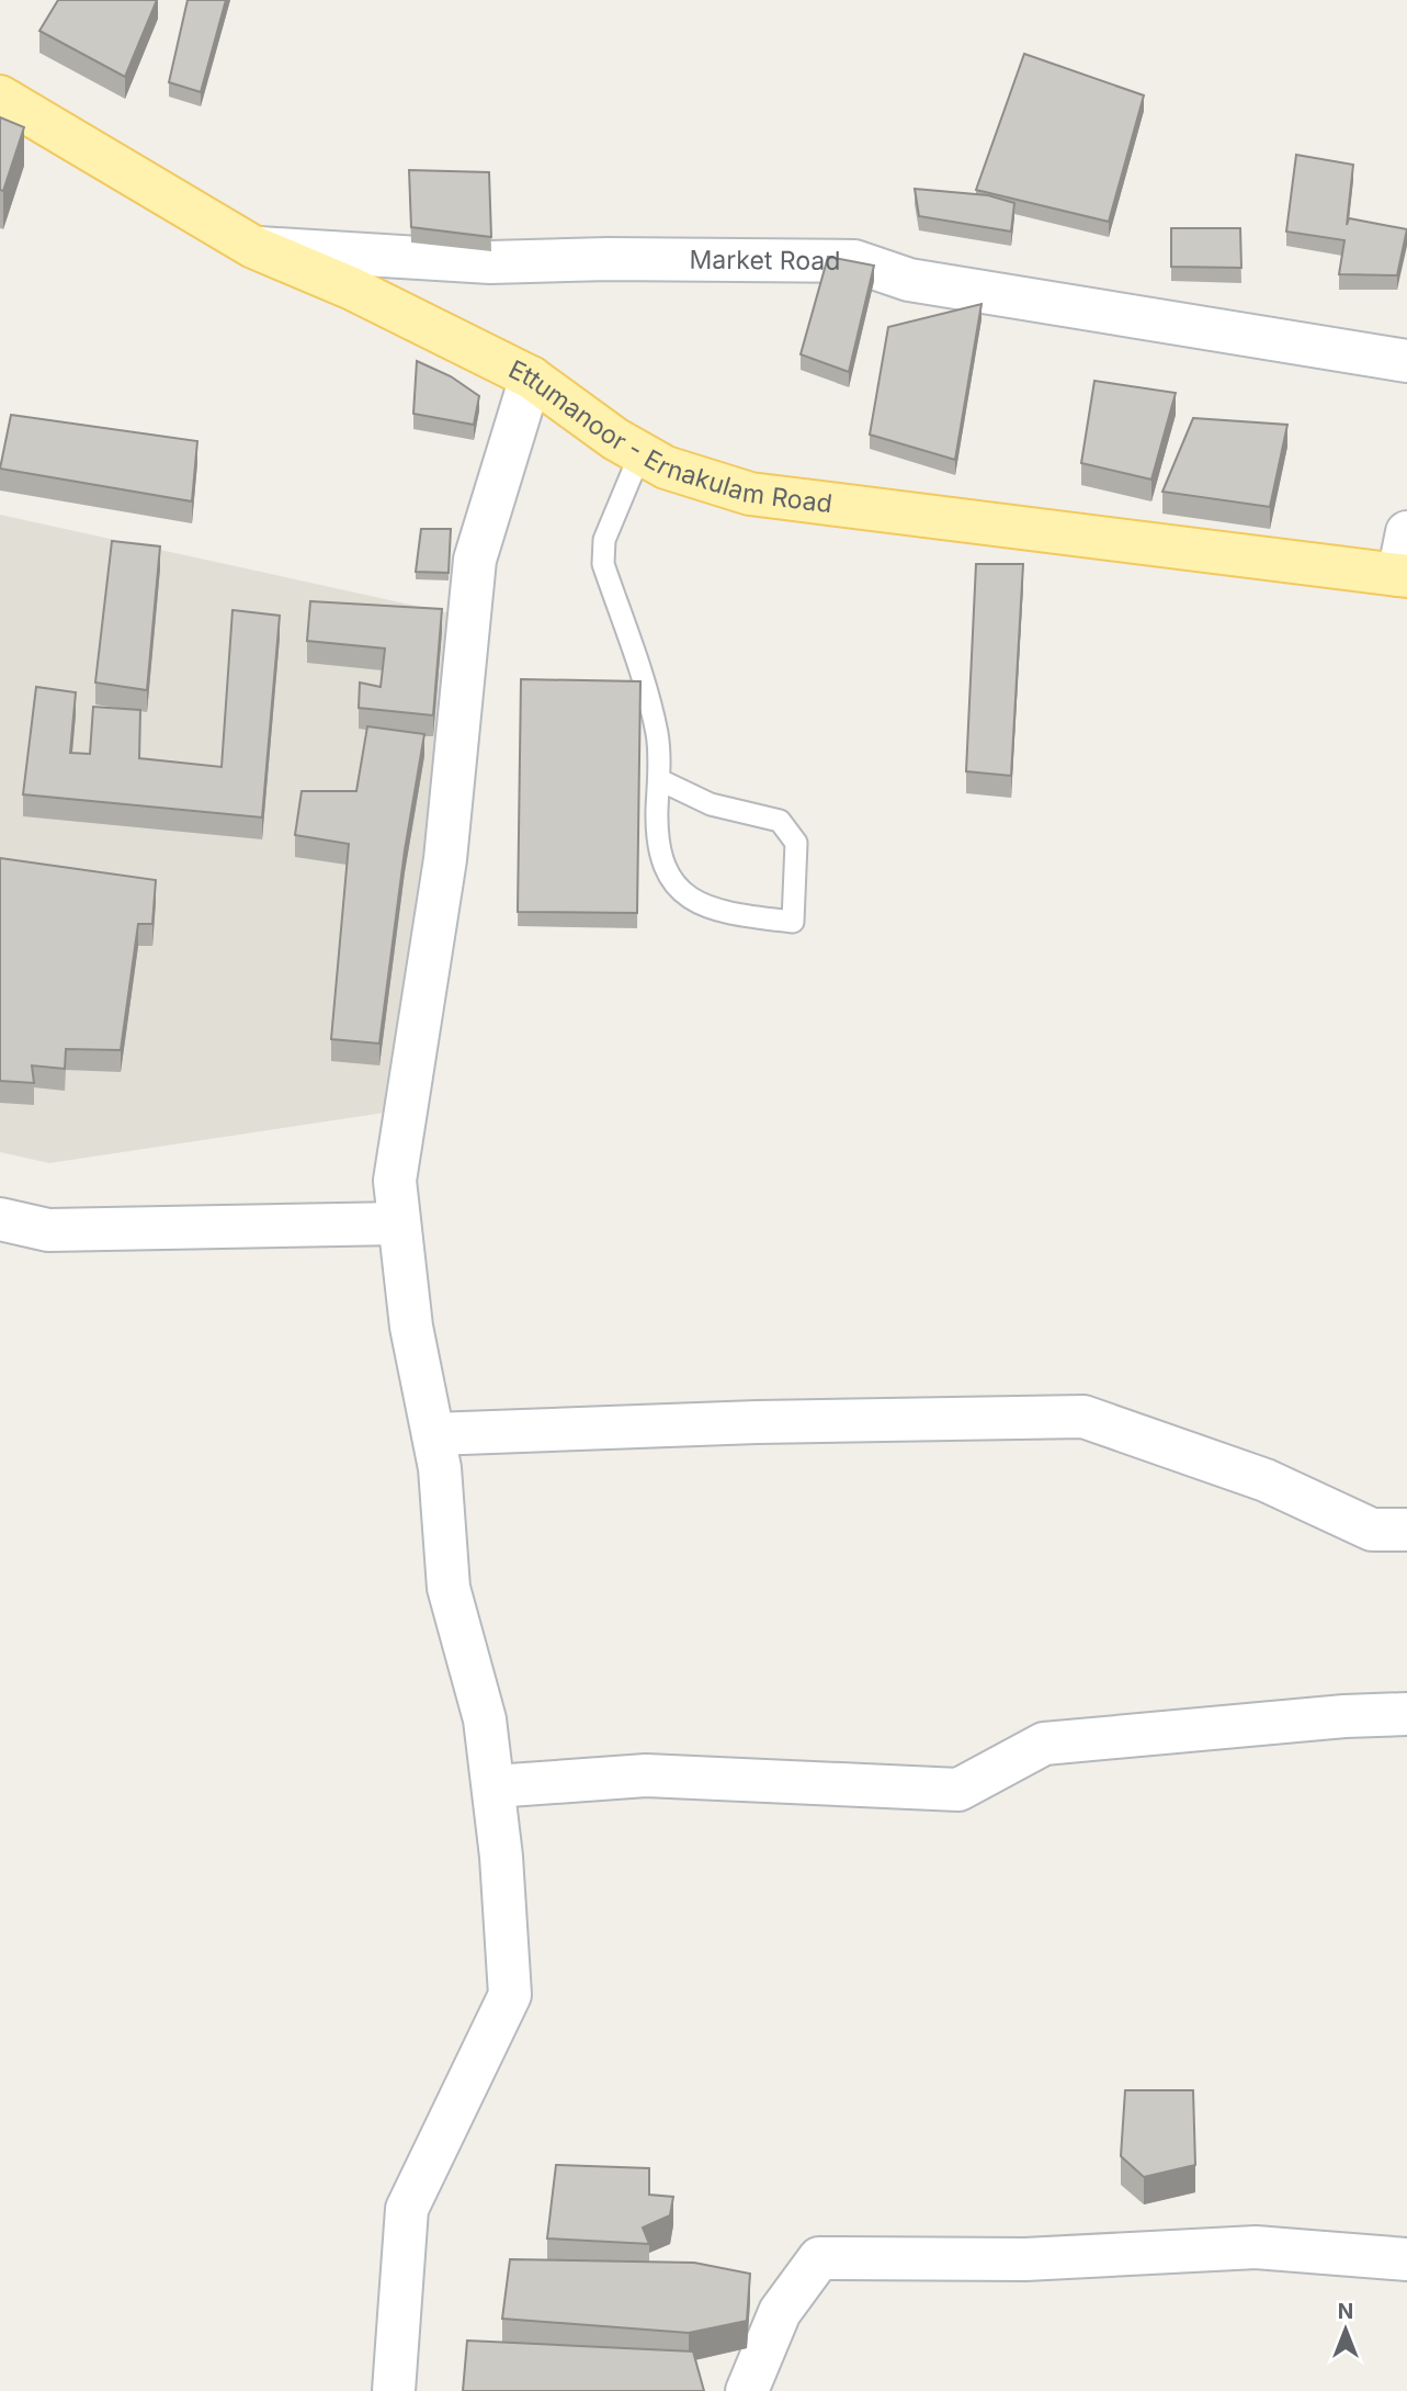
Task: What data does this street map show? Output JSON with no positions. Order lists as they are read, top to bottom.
{
  "streets": {
    "main road": ["Ettumanoor - Ernakulam Road"],
    "street": ["Market Road"]
  },
  "crossings": [
    ["Market Road", "Ettumanoor - Ernakulam Road"]
  ],
  "north": "top"
}
